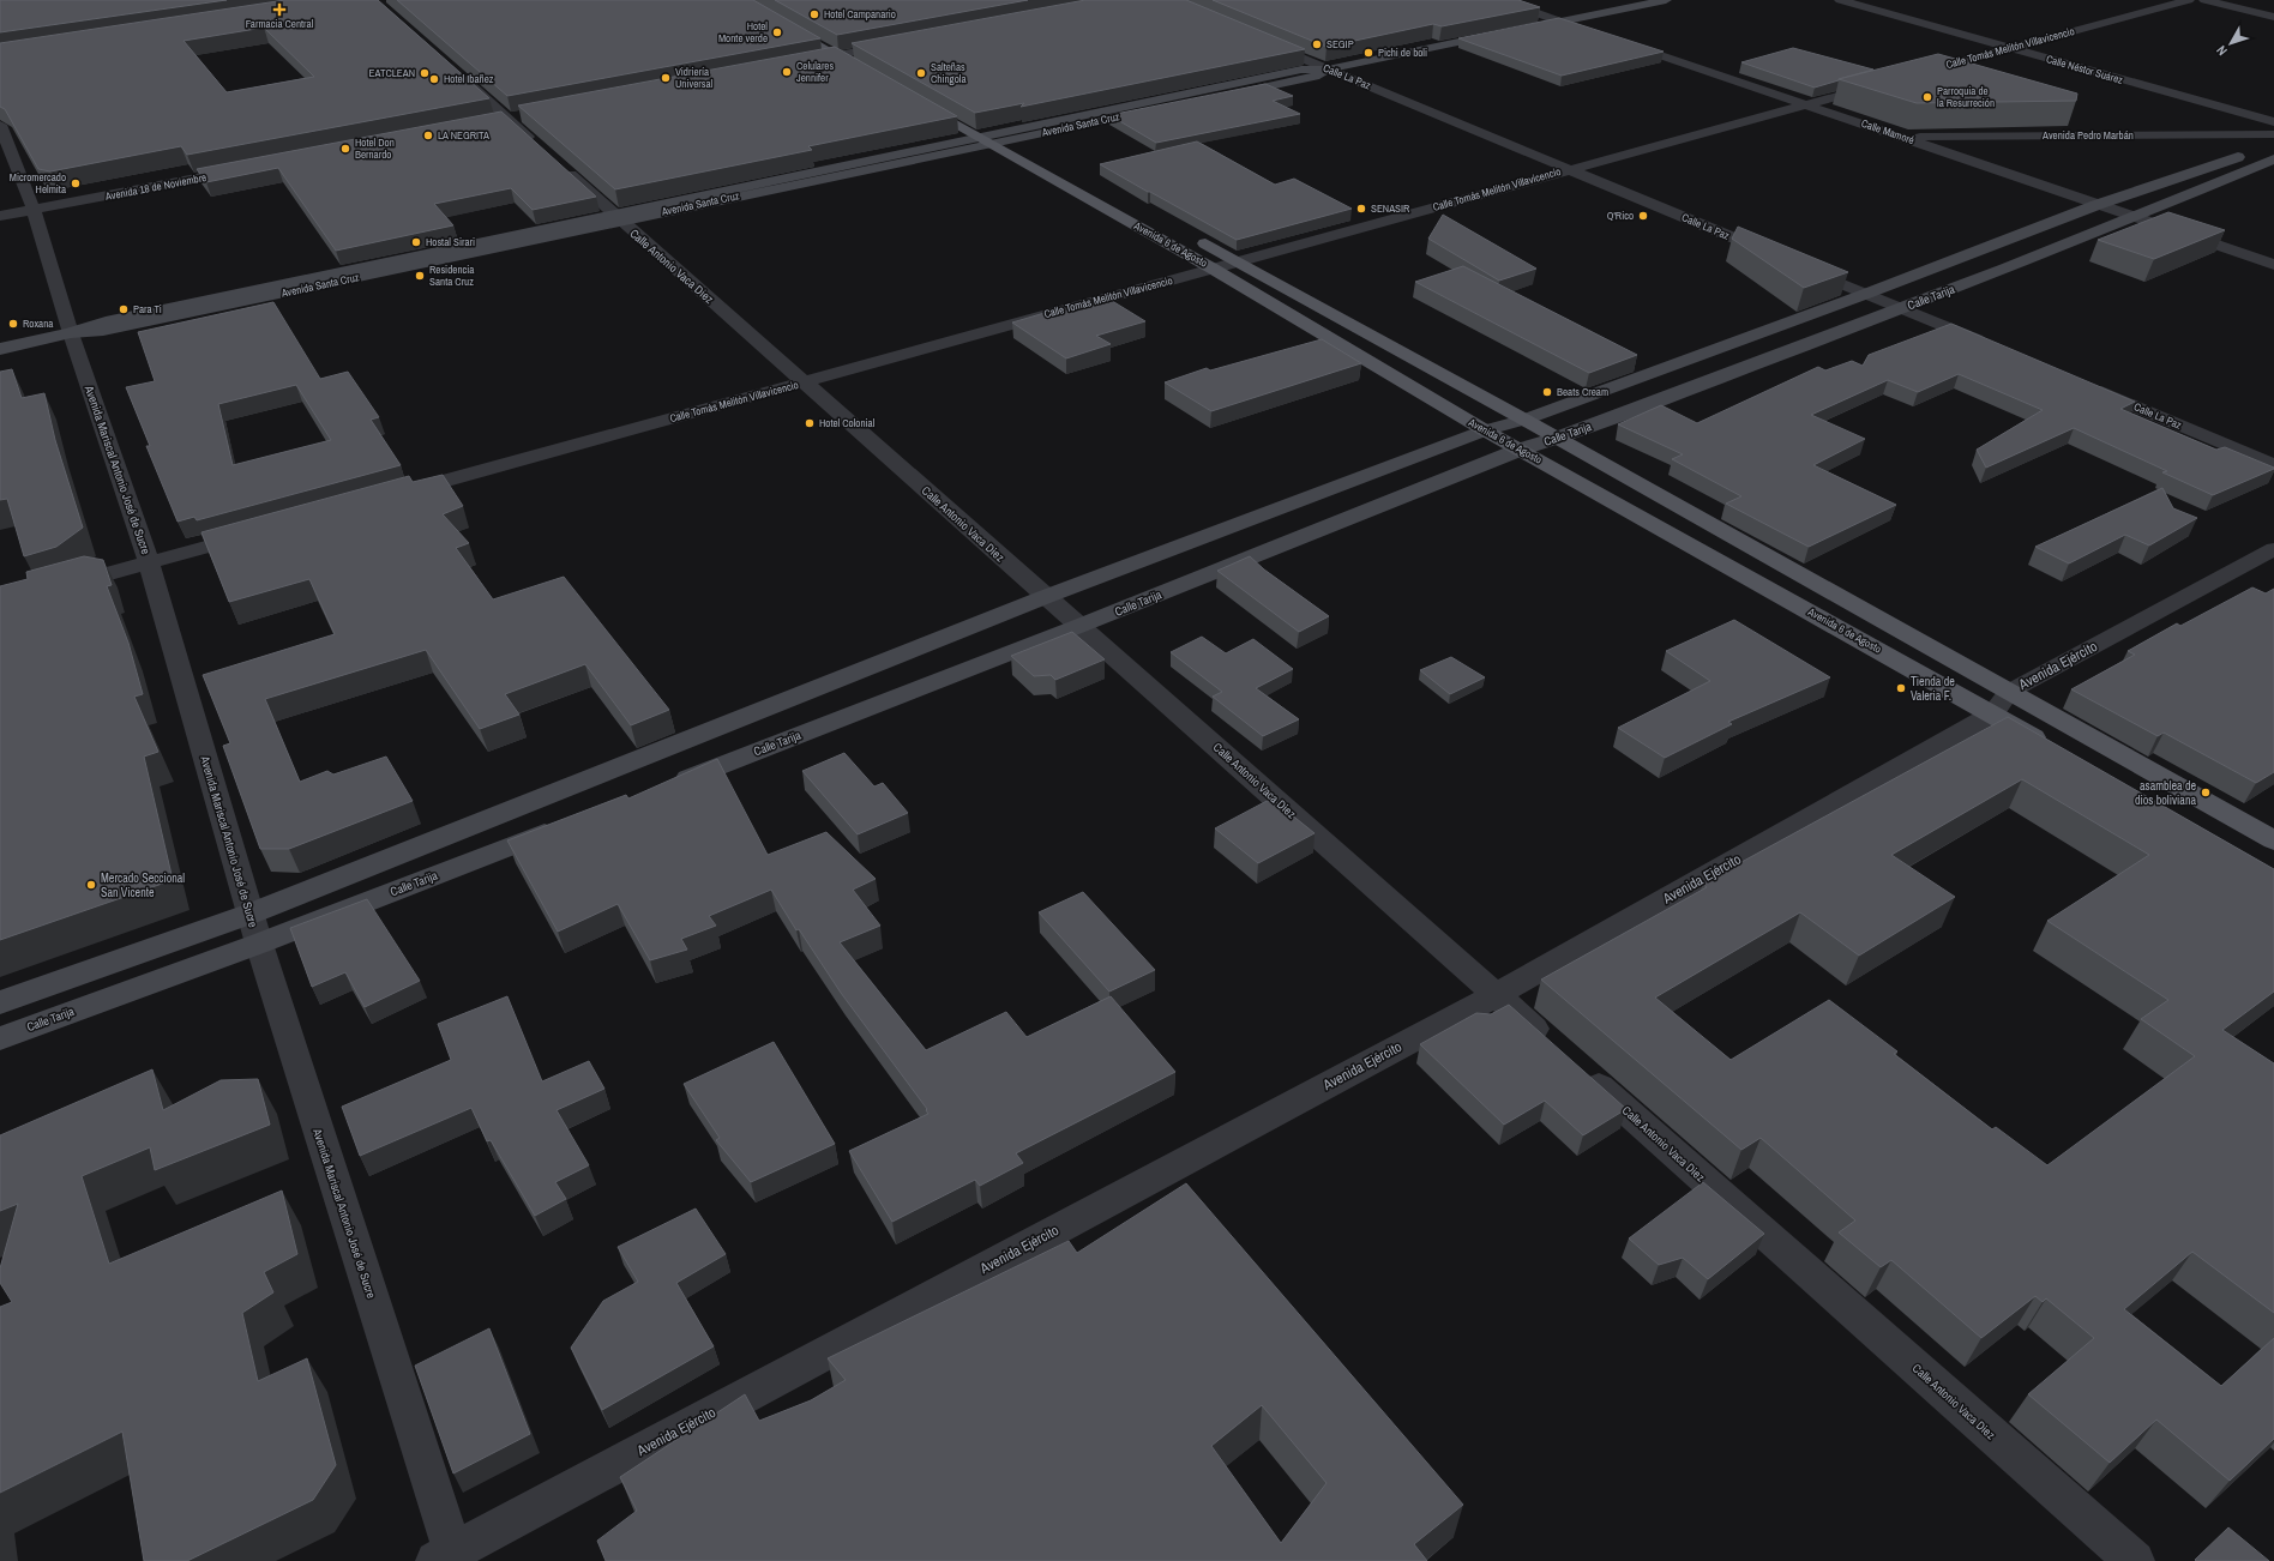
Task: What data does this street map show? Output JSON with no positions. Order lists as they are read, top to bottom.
{
  "streets": {
    "main road": ["Avenida 6 de Agosto"],
    "street": [
      "Calle Tomás Melitón Villavicencio",
      "Calle Néstor Suárez",
      "Calle La Paz",
      "Avenida Santa Cruz",
      "Calle Mamoré",
      "Avenida Pedro Marbán",
      "Avenida 18 de Noviembre",
      "Calle Antonio Vaca Diez",
      "Calle Tarija",
      "Avenida Mariscal Antonio José de Sucre",
      "Avenida Ejército"
    ]
  },
  "crossings": [
    ["Calle Tomás Melitón Villavicencio", "Calle Néstor Suárez"],
    ["Calle Tomás Melitón Villavicencio", "Calle La Paz"],
    ["Calle Tomás Melitón Villavicencio", "Calle Mamoré"],
    ["Calle Tomás Melitón Villavicencio", "Avenida 6 de Agosto"],
    ["Calle Tomás Melitón Villavicencio", "Calle Antonio Vaca Diez"],
    ["Calle La Paz", "Avenida Santa Cruz"],
    ["Avenida Santa Cruz", "Avenida 6 de Agosto"],
    ["Avenida Santa Cruz", "Calle Antonio Vaca Diez"],
    ["Avenida Santa Cruz", "Avenida Mariscal Antonio José de Sucre"],
    ["Calle Mamoré", "Avenida Pedro Marbán"],
    ["Calle Mamoré", "Calle Tarija"],
    ["Avenida 18 de Noviembre", "Avenida Mariscal Antonio José de Sucre"],
    ["Avenida 6 de Agosto", "Calle Tarija"],
    ["Avenida 6 de Agosto", "Avenida Ejército"],
    ["Calle Antonio Vaca Diez", "Calle Tarija"],
    ["Calle Antonio Vaca Diez", "Avenida Ejército"],
    ["Calle Tarija", "Avenida Mariscal Antonio José de Sucre"],
    ["Avenida Mariscal Antonio José de Sucre", "Avenida Ejército"]
  ],
  "places": {
    "health": ["Farmacia Central"],
    "other": [
      "Hotel Campanario",
      "Hotel Monte verde",
      "SEGIP",
      "Pichi de boli",
      "Celulares Jennifer",
      "EATCLEAN",
      "Salteñas Chingola",
      "Vidriería Universal",
      "Hotel Ibañez",
      "Parroquia de la Resurreción",
      "LA NEGRITA",
      "Hotel Don Bernardo",
      "Micromercado Helmita",
      "SENASIR",
      "Q'Rico",
      "Hostal Sirari",
      "Residencia Santa Cruz",
      "Para Ti",
      "Roxana",
      "Beats Cream",
      "Hotel Colonial",
      "Tienda de Valeria F.",
      "asamblea de dios boliviana",
      "Mercado Seccional San Vicente"
    ]
  },
  "north": "bottom left"
}
